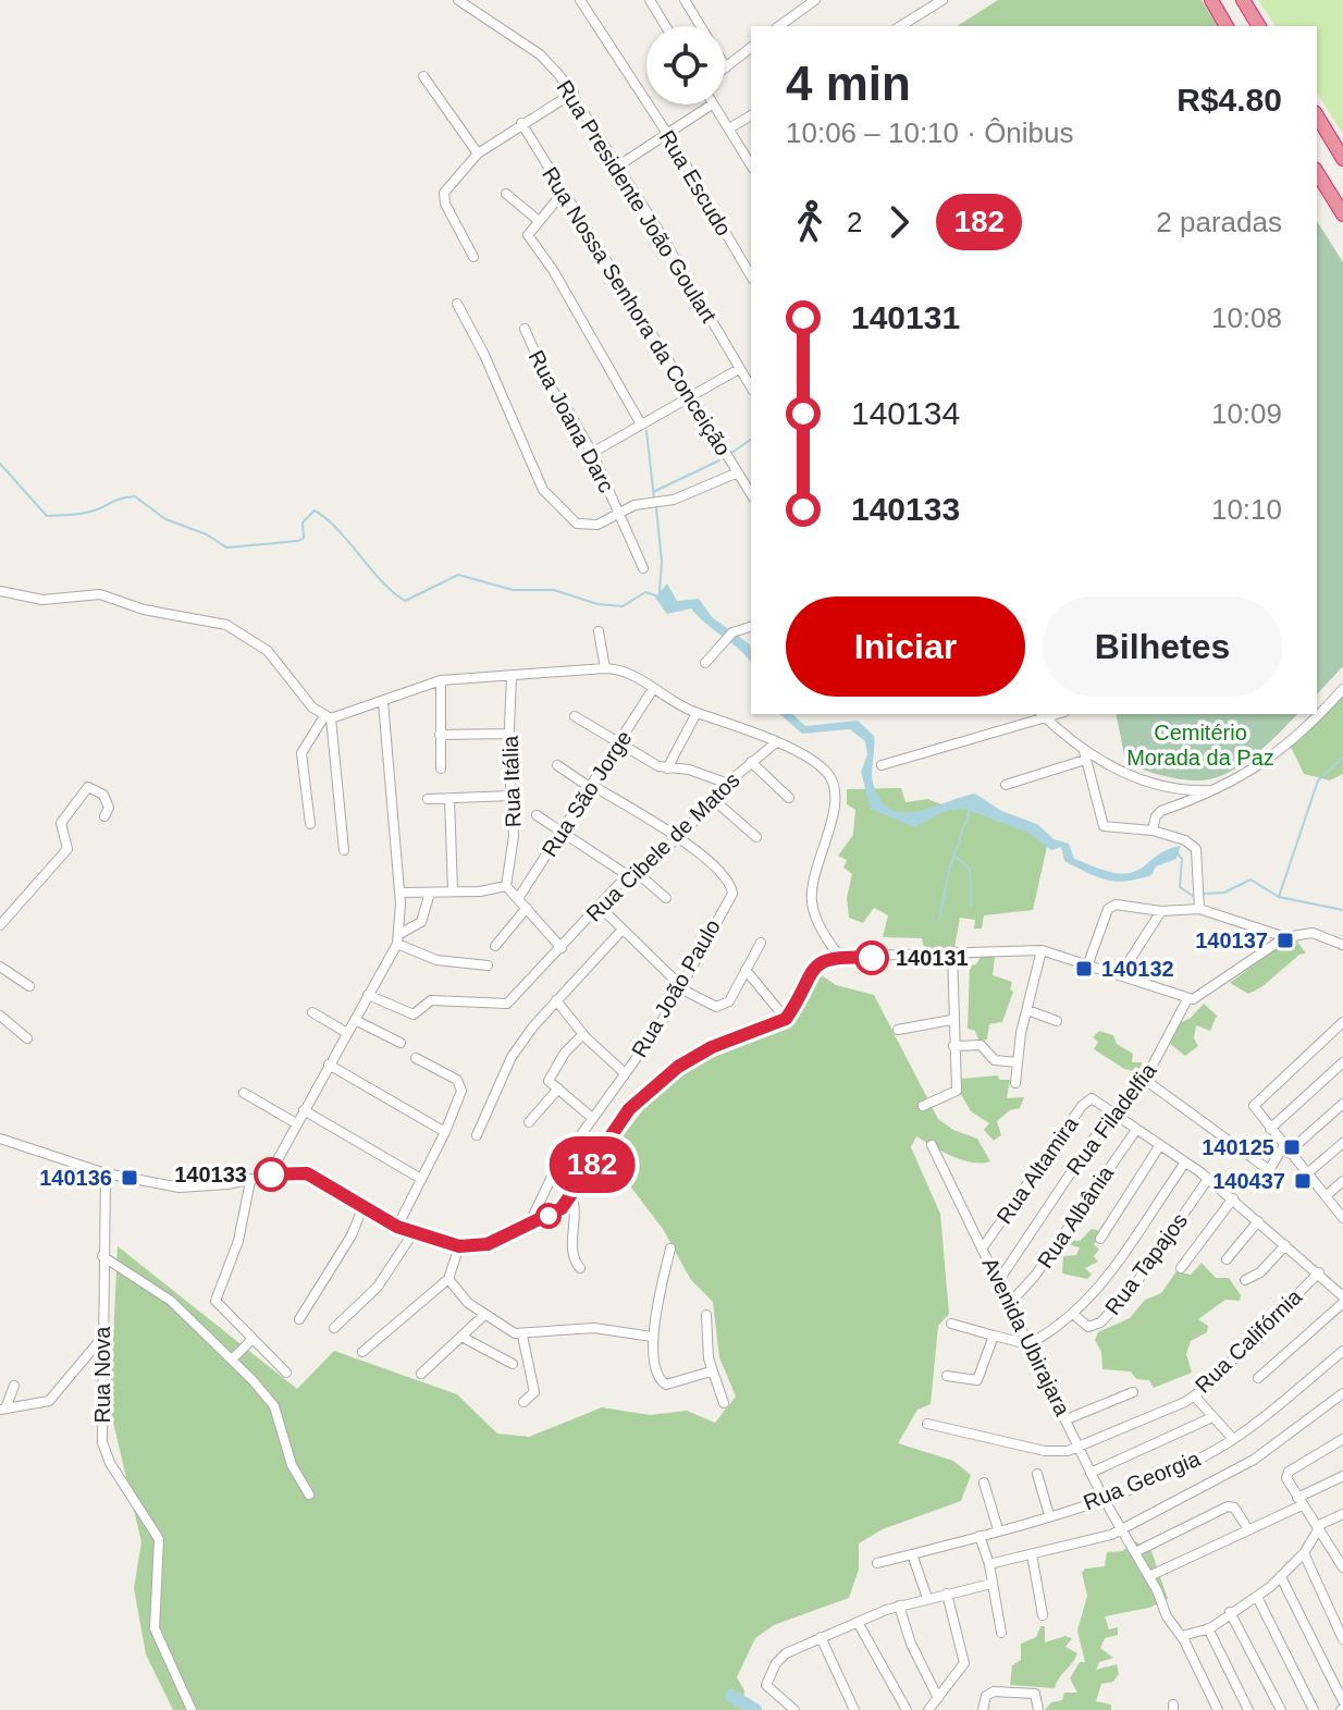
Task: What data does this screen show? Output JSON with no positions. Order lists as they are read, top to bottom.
{
  "streets": {
    "street": [
      "Rua Escudo",
      "Rua Presidente João Goulart",
      "Rua Nossa Senhora da Conceição",
      "Rua Joana Darc",
      "Rua Itália",
      "Rua São Jorge",
      "Rua Cibele de Matos",
      "Rua João Paulo",
      "Rua Filadelfia",
      "Rua Altamira",
      "Rua Albânia",
      "Rua Tapajos",
      "Avenida Ubirajara",
      "Rua Califórnia",
      "Rua Nova",
      "Rua Georgia"
    ]
  },
  "crossings": [
    ["Rua Cibele de Matos", "Rua João Paulo"],
    ["Rua Filadelfia", "Rua Altamira"],
    ["Rua Filadelfia", "Avenida Ubirajara"],
    ["Rua Altamira", "Avenida Ubirajara"],
    ["Rua Albânia", "Avenida Ubirajara"],
    ["Avenida Ubirajara", "Rua Califórnia"],
    ["Avenida Ubirajara", "Rua Georgia"]
  ],
  "parks": ["Cemitério Morada da Paz"],
  "places": {
    "transit": [
      "140137",
      "140132",
      "140125",
      "140136",
      "140437"
    ],
    "other": ["140131", "140133"]
  },
  "lines": ["bus line 182"],
  "page": {
    "on_map": "182",
    "heading": ["4 min", "10:06 – 10:10 · Ônibus", "R$4.80"],
    "legs": ["2", "182", "2 paradas"],
    "list": [
      {
        "name": "140131",
        "value": "10:08"
      },
      {
        "name": "140134",
        "value": "10:09"
      },
      {
        "name": "140133",
        "value": "10:10"
      }
    ],
    "buttons": ["Iniciar", "Bilhetes"]
  }
}
